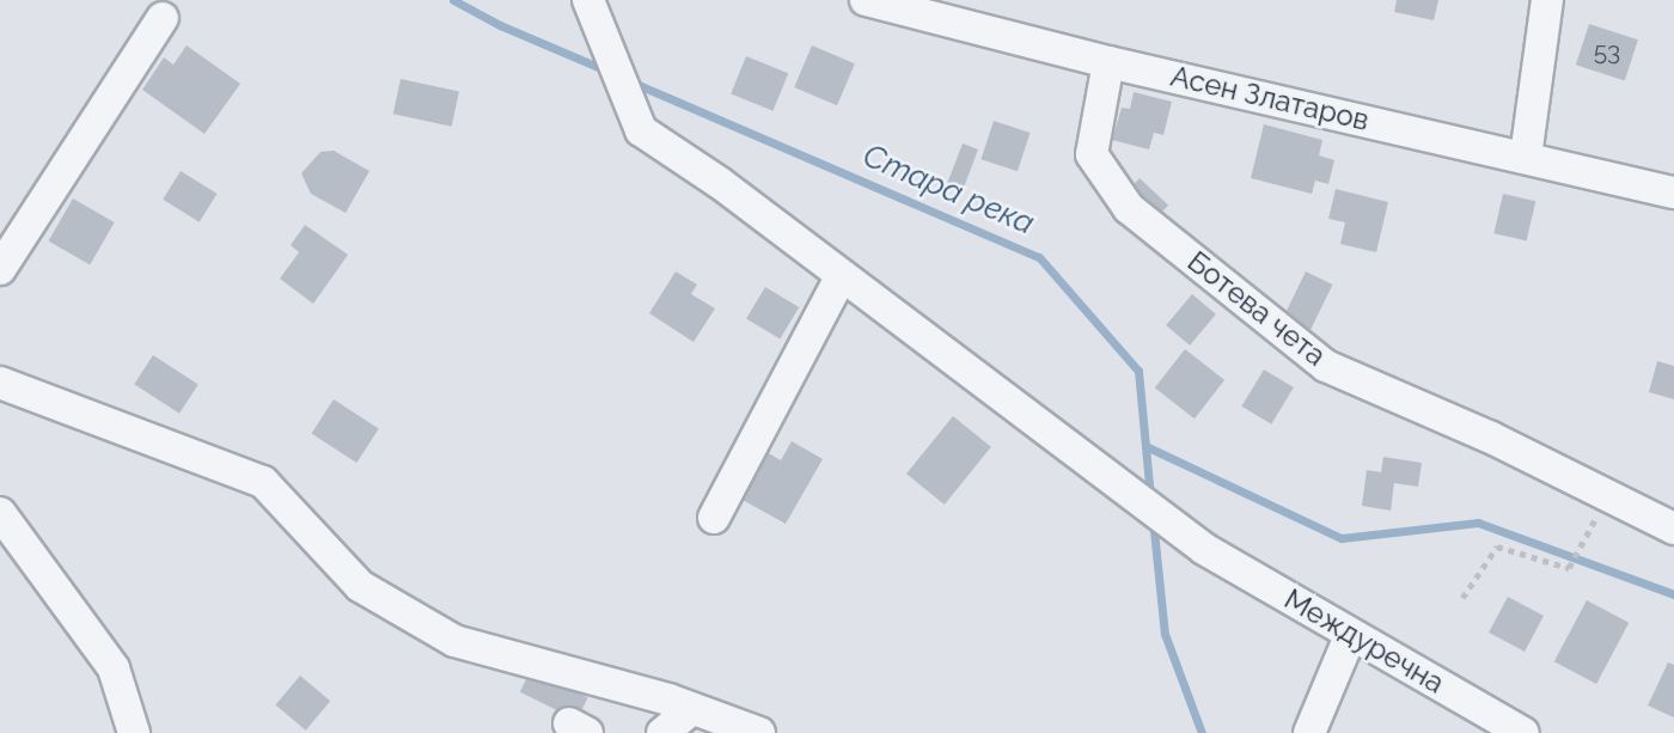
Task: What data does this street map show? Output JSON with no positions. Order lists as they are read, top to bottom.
{
  "streets": {
    "street": ["Асен Златаров", "Ботева чета", "Междуречна"]
  },
  "crossings": [
    ["Асен Златаров", "Ботева чета"]
  ],
  "water": ["Стара река"],
  "house_numbers": ["53"]
}
